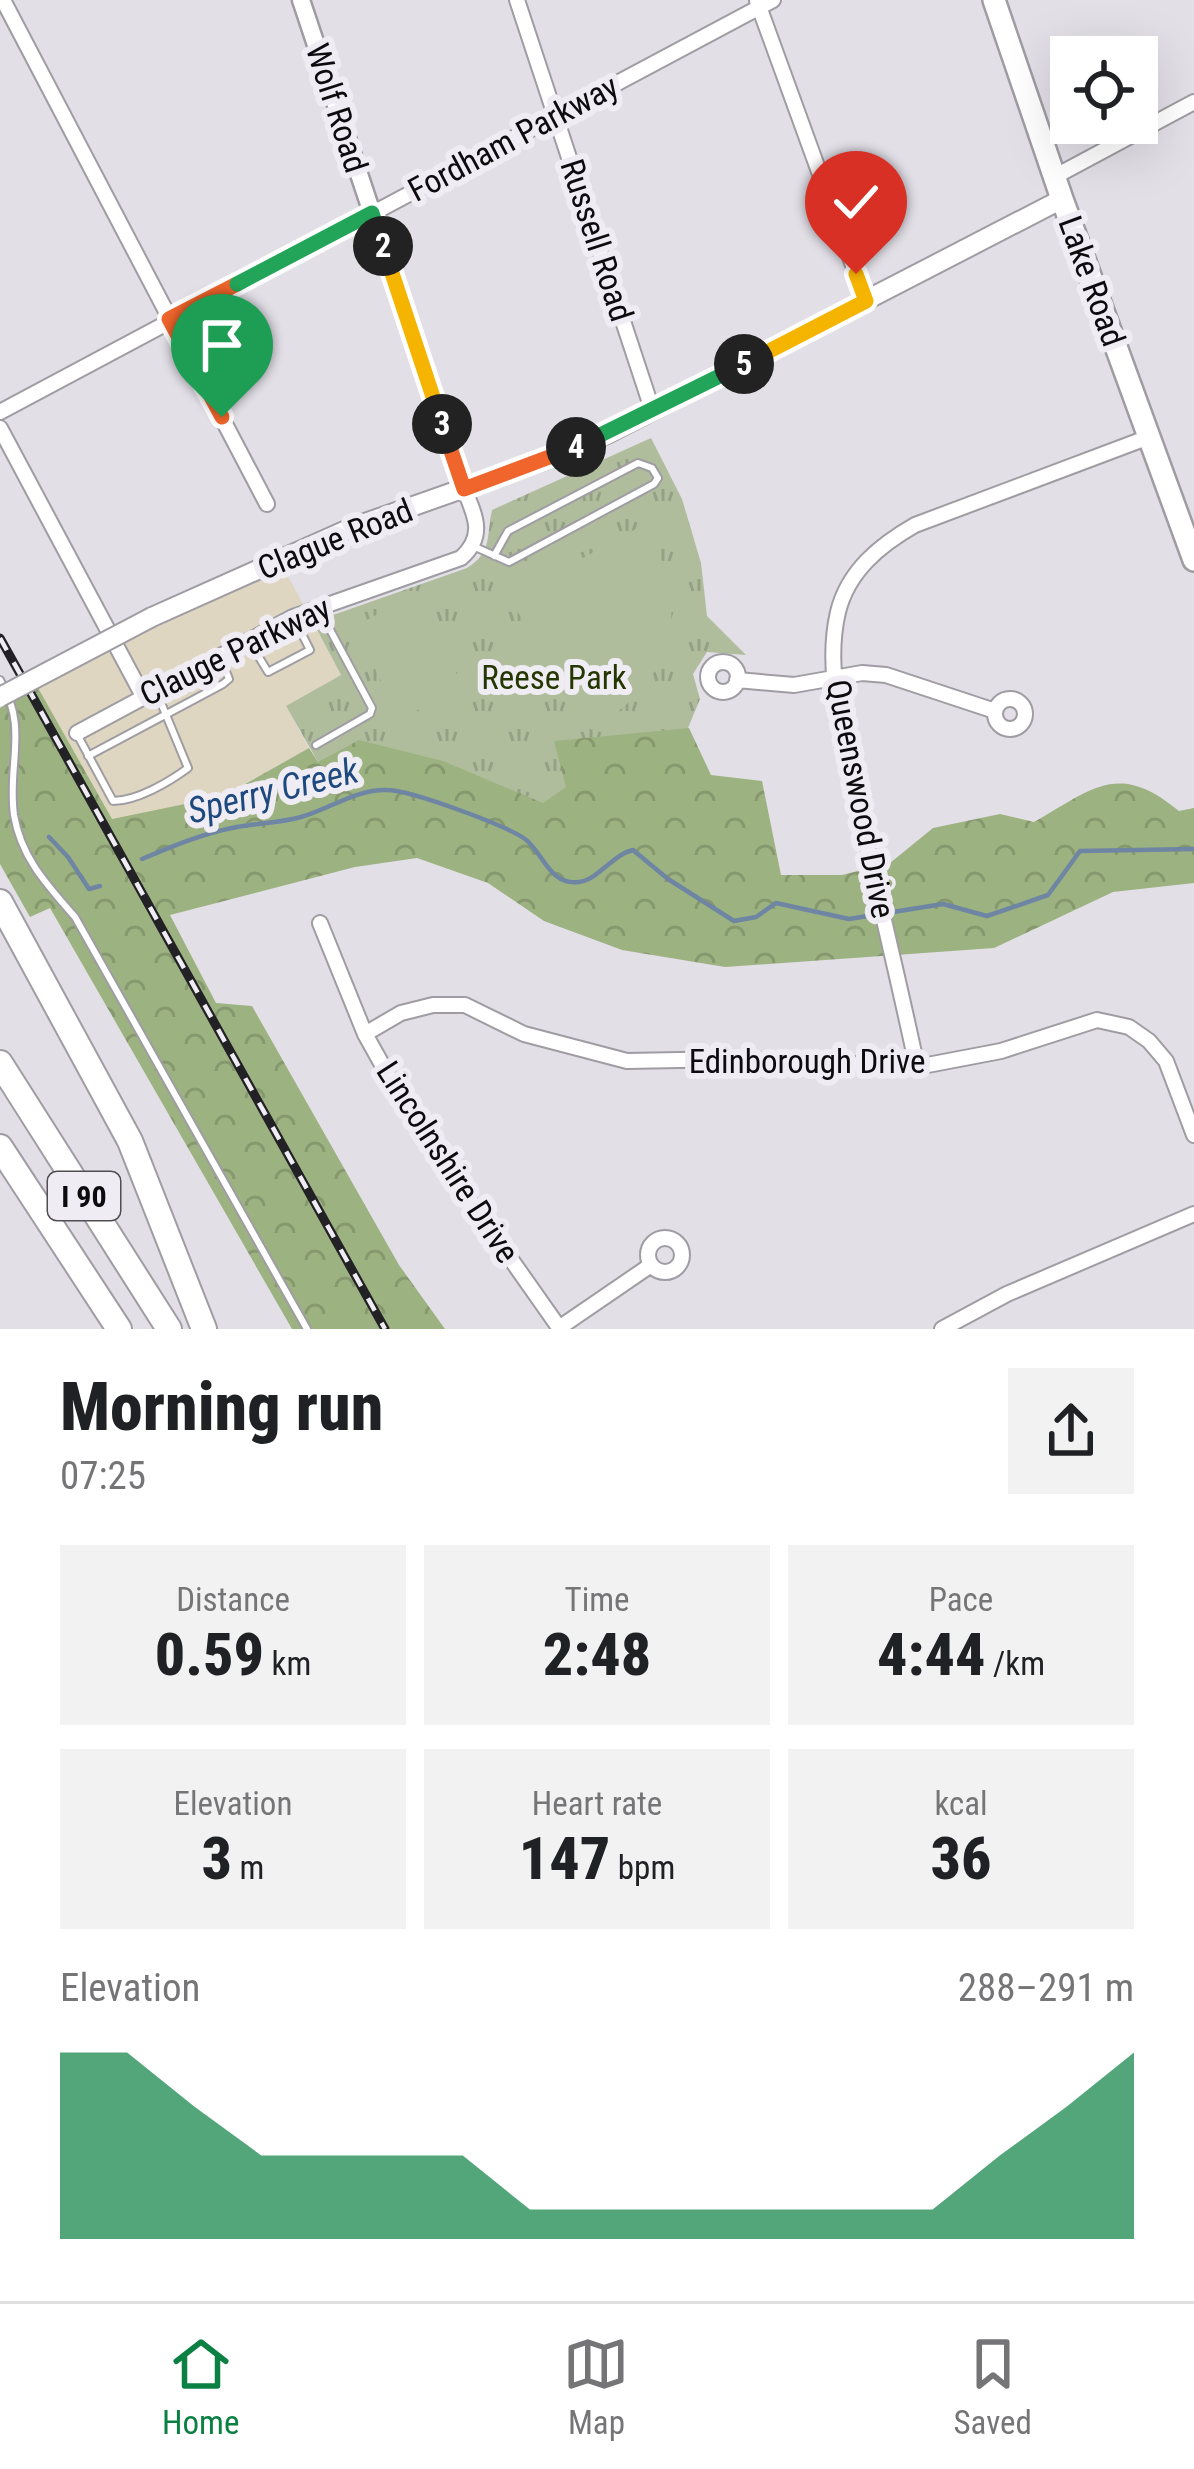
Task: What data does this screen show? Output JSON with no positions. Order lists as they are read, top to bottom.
{
  "streets": {
    "highway": ["I 90"],
    "main road": ["Lake Road", "Clague Road"],
    "street": [
      "Wolf Road",
      "Fordham Parkway",
      "Russell Road",
      "Clauge Parkway",
      "Queenswood Drive",
      "Edinborough Drive",
      "Lincolnshire Drive"
    ]
  },
  "crossings": [
    ["Wolf Road", "Fordham Parkway"],
    ["Wolf Road", "Clague Road"],
    ["Fordham Parkway", "Russell Road"],
    ["Russell Road", "Clague Road"],
    ["Lake Road", "Clague Road"],
    ["Lake Road", "Queenswood Drive"],
    ["Queenswood Drive", "Edinborough Drive"],
    ["Edinborough Drive", "Lincolnshire Drive"]
  ],
  "water": ["Sperry Creek"],
  "parks": ["Reese Park"],
  "page": {
    "pins": [
      "2",
      "5",
      "3",
      "4"
    ],
    "heading": ["Morning run", "07:25"],
    "stats": [
      ["Distance", "0.59 km"],
      ["Time", "2:48"],
      ["Pace", "4:44 /km"],
      ["Elevation", "3 m"],
      ["Heart rate", "147 bpm"],
      ["kcal", "36"]
    ],
    "chart": ["Elevation", "288–291 m"],
    "tabs": ["Home", "Map", "Saved"]
  }
}
